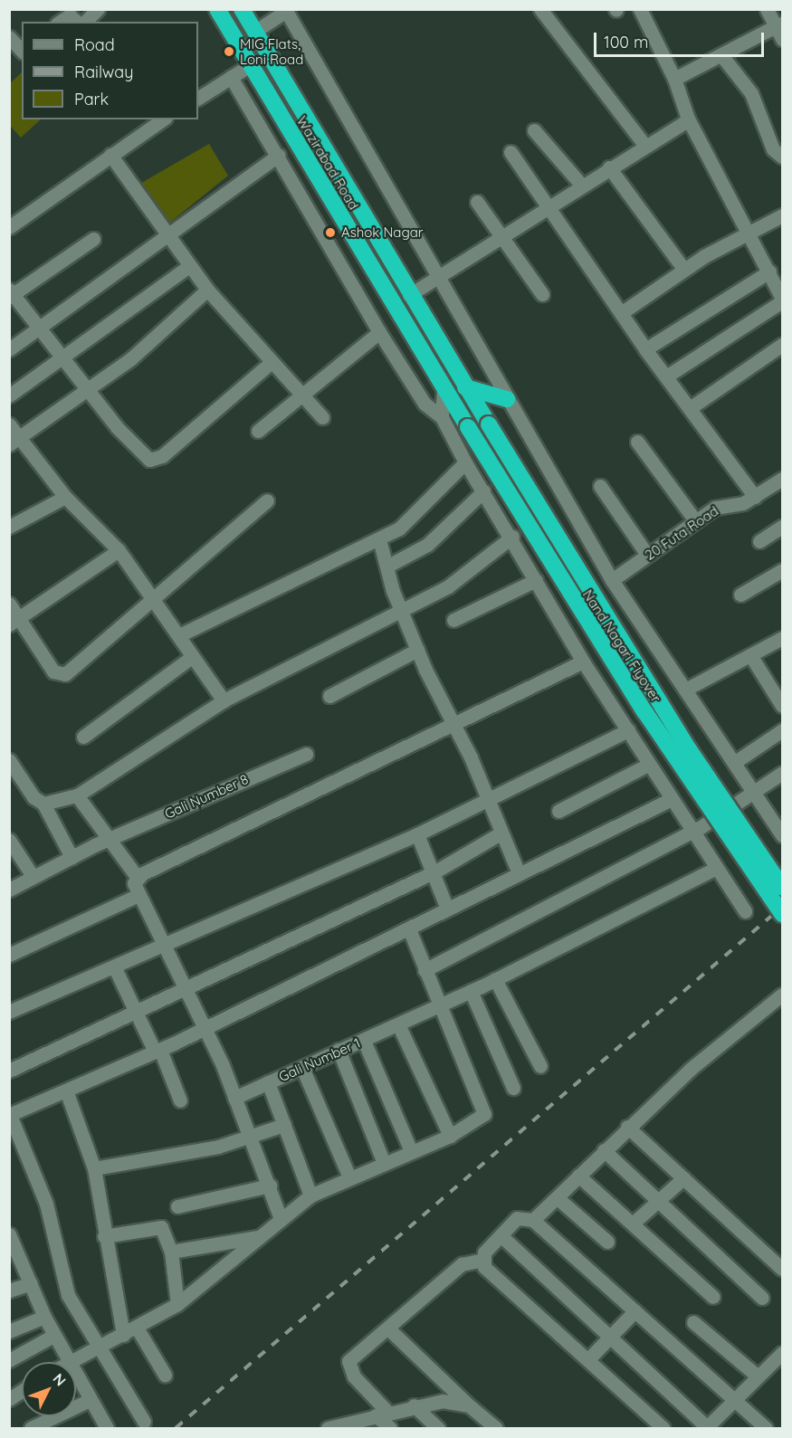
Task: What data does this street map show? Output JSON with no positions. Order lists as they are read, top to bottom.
{
  "streets": {
    "highway": ["Wazirabad Road", "Nand Nagari Flyover"],
    "street": ["20 Futa Road", "Gali Number 8", "Gali Number 1"]
  },
  "crossings": [
    ["Wazirabad Road", "Nand Nagari Flyover"]
  ],
  "places": ["MIG Flats, Loni Road", "Ashok Nagar"],
  "legend": ["Road", "Railway", "Park"],
  "scale_bar": "100 m",
  "north": "top right"
}
